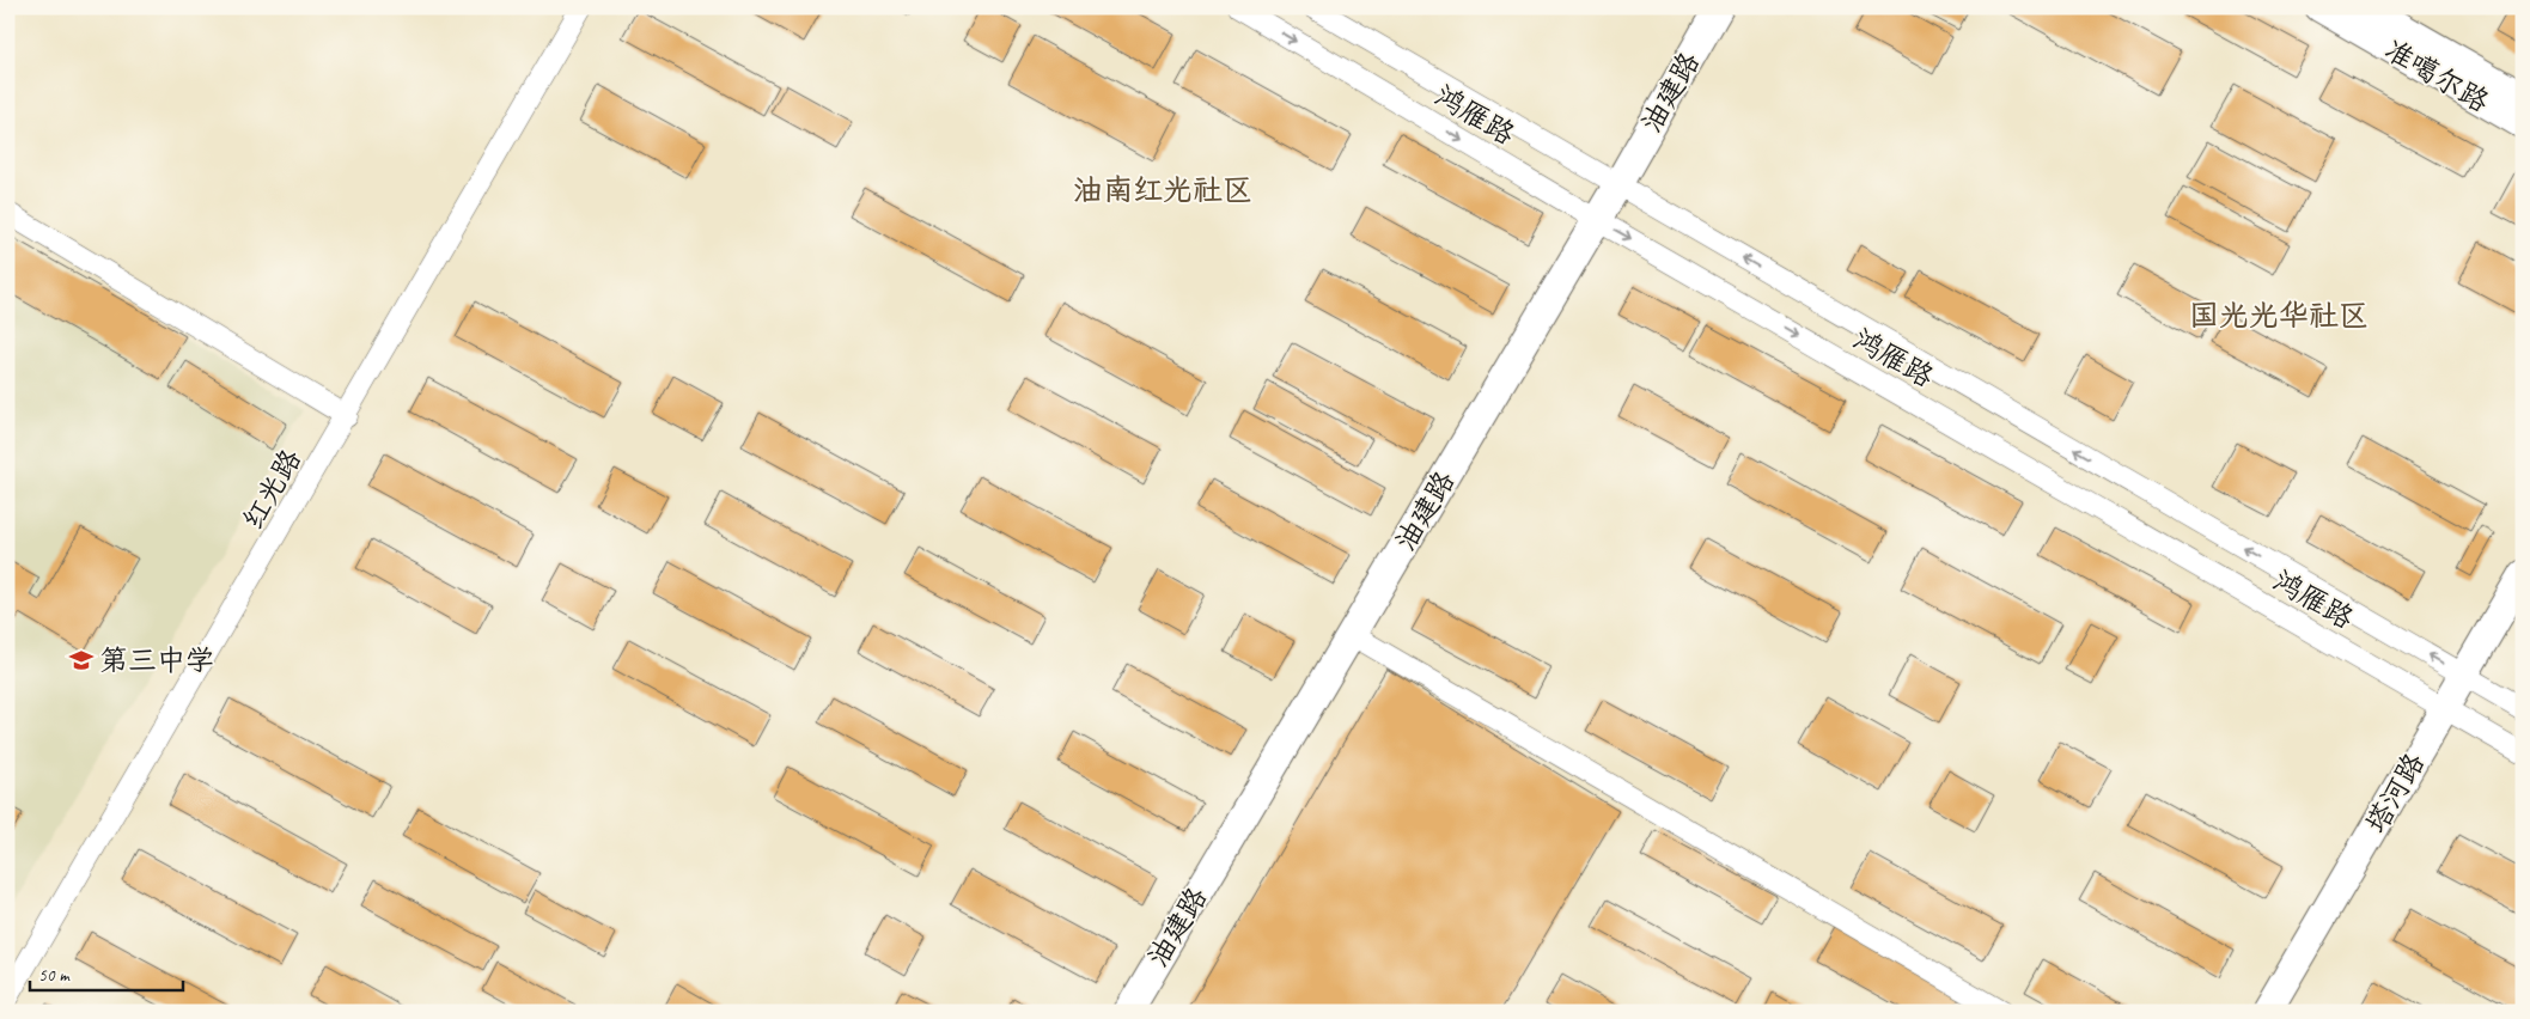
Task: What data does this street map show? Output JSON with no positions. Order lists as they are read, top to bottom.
{
  "streets": {
    "main road": ["准噶尔路", "油建路", "塔河路"],
    "street": ["鸿雁路", "红光路"]
  },
  "crossings": [
    ["油建路", "鸿雁路"],
    ["鸿雁路", "塔河路"]
  ],
  "districts": ["油南红光社区", "国光光华社区"],
  "places": {
    "school or university": ["第三中学"]
  },
  "scale_bar": "50 m"
}
